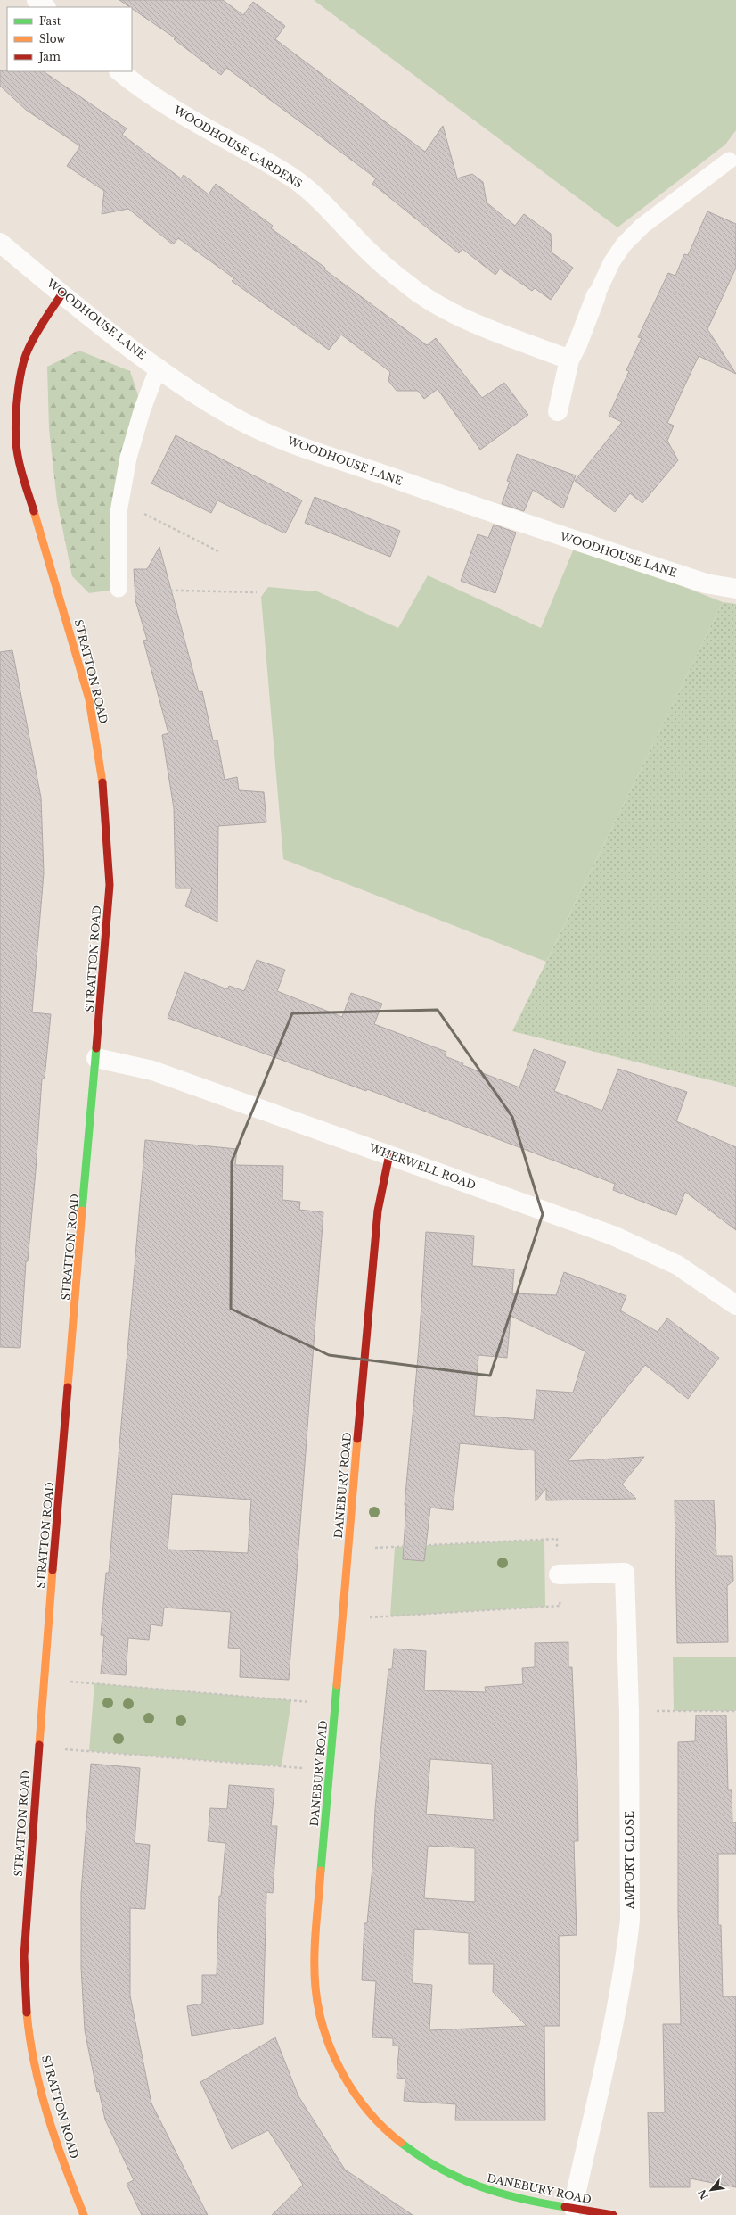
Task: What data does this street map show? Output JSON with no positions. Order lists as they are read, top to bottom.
{
  "streets": {
    "street": [
      "WOODHOUSE GARDENS",
      "WOODHOUSE LANE",
      "STRATTON ROAD",
      "WHERWELL ROAD",
      "DANEBURY ROAD",
      "AMPORT CLOSE"
    ]
  },
  "crossings": [
    ["WOODHOUSE LANE", "STRATTON ROAD"],
    ["STRATTON ROAD", "WHERWELL ROAD"],
    ["WHERWELL ROAD", "DANEBURY ROAD"],
    ["DANEBURY ROAD", "AMPORT CLOSE"]
  ],
  "legend": ["Fast", "Slow", "Jam"],
  "north": "bottom left"
}
